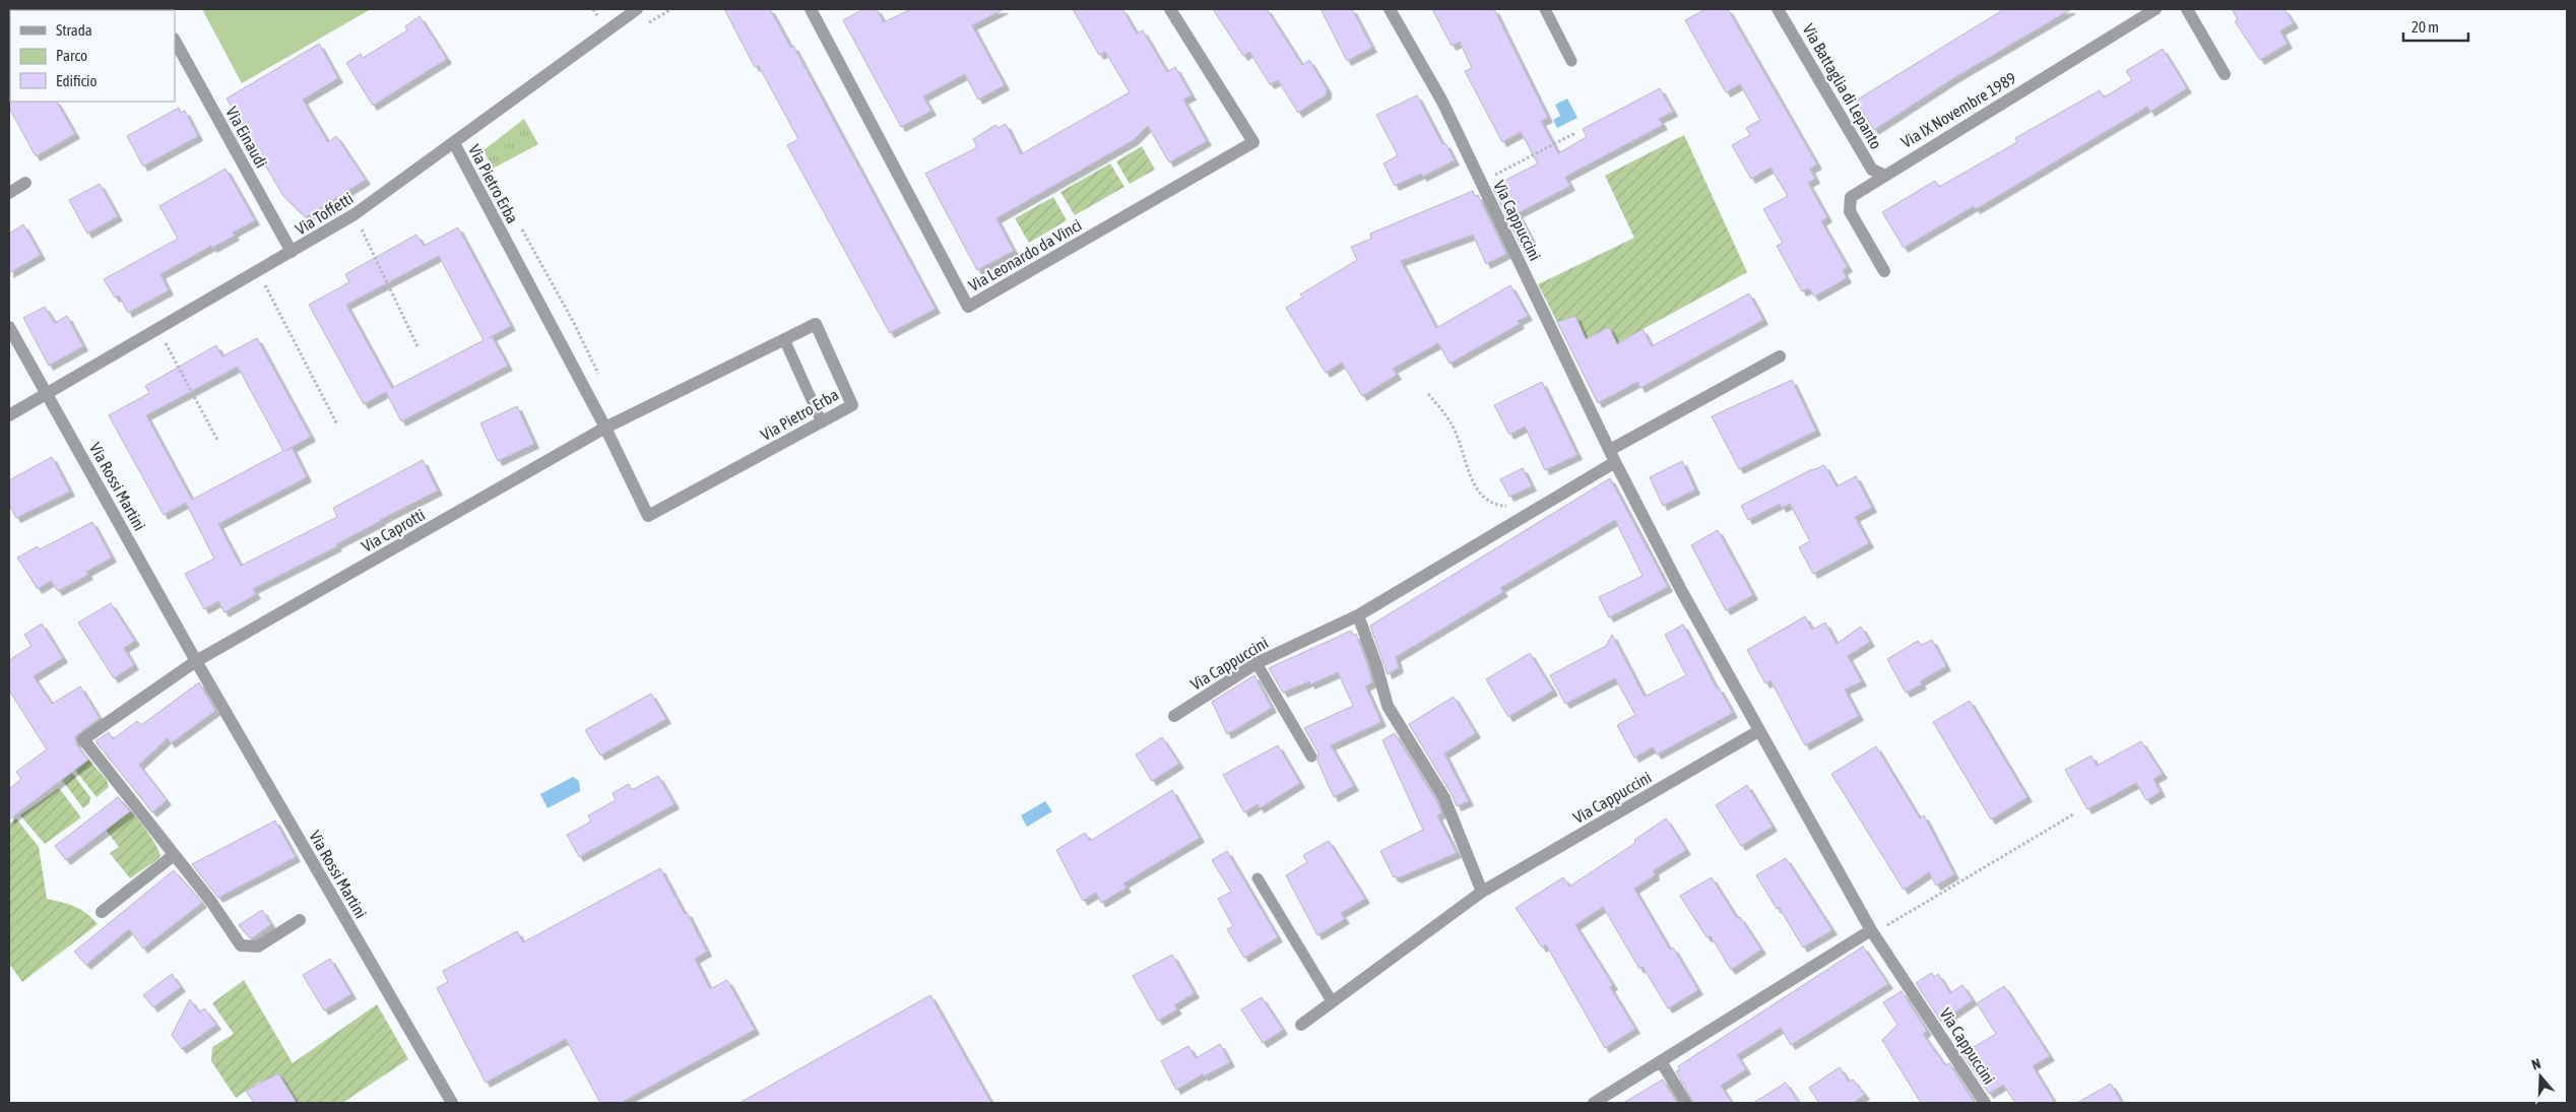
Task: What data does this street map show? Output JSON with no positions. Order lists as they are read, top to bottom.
{
  "streets": {
    "street": [
      "Via Battaglia di Lepanto",
      "Via IX Novembre 1989",
      "Via Einaudi",
      "Via Pietro Erba",
      "Via Toffetti",
      "Via Cappuccini",
      "Via Leonardo da Vinci",
      "Via Rossi Martini",
      "Via Caprotti"
    ]
  },
  "crossings": [
    ["Via Battaglia di Lepanto", "Via IX Novembre 1989"],
    ["Via Einaudi", "Via Toffetti"],
    ["Via Pietro Erba", "Via Toffetti"],
    ["Via Pietro Erba", "Via Caprotti"],
    ["Via Toffetti", "Via Rossi Martini"],
    ["Via Rossi Martini", "Via Caprotti"]
  ],
  "legend": ["Strada", "Parco", "Edificio"],
  "scale_bar": "20 m",
  "north": "top"
}
